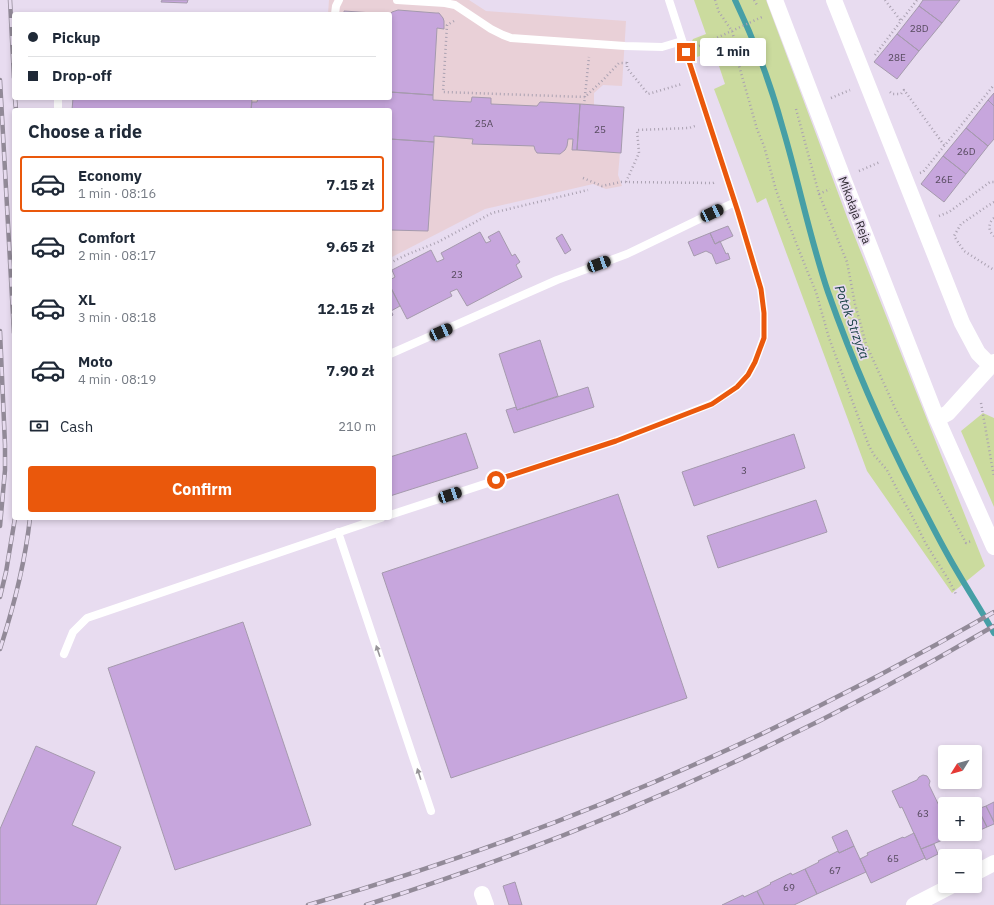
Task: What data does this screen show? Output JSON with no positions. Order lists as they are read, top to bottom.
{
  "streets": {
    "street": ["Mikołaja Reja"]
  },
  "water": ["Potok Strzyża"],
  "house_numbers": [
    "28D",
    "28E",
    "25A",
    "25",
    "26D",
    "26E",
    "23",
    "3",
    "63",
    "65",
    "67",
    "69"
  ],
  "north": "bottom left",
  "page": {
    "banner": ["Pickup", "Drop-off"],
    "bubble": "1 min",
    "heading": "Choose a ride",
    "list": [
      {
        "name": "Economy",
        "note": "1 min · 08:16",
        "value": "7.15 zł"
      },
      {
        "name": "Comfort",
        "note": "2 min · 08:17",
        "value": "9.65 zł"
      },
      {
        "name": "XL",
        "note": "3 min · 08:18",
        "value": "12.15 zł"
      },
      {
        "name": "Moto",
        "note": "4 min · 08:19",
        "value": "7.90 zł"
      }
    ],
    "pay": ["Cash", "210 m"],
    "buttons": "Confirm",
    "map_buttons": ["+", "−"]
  }
}
